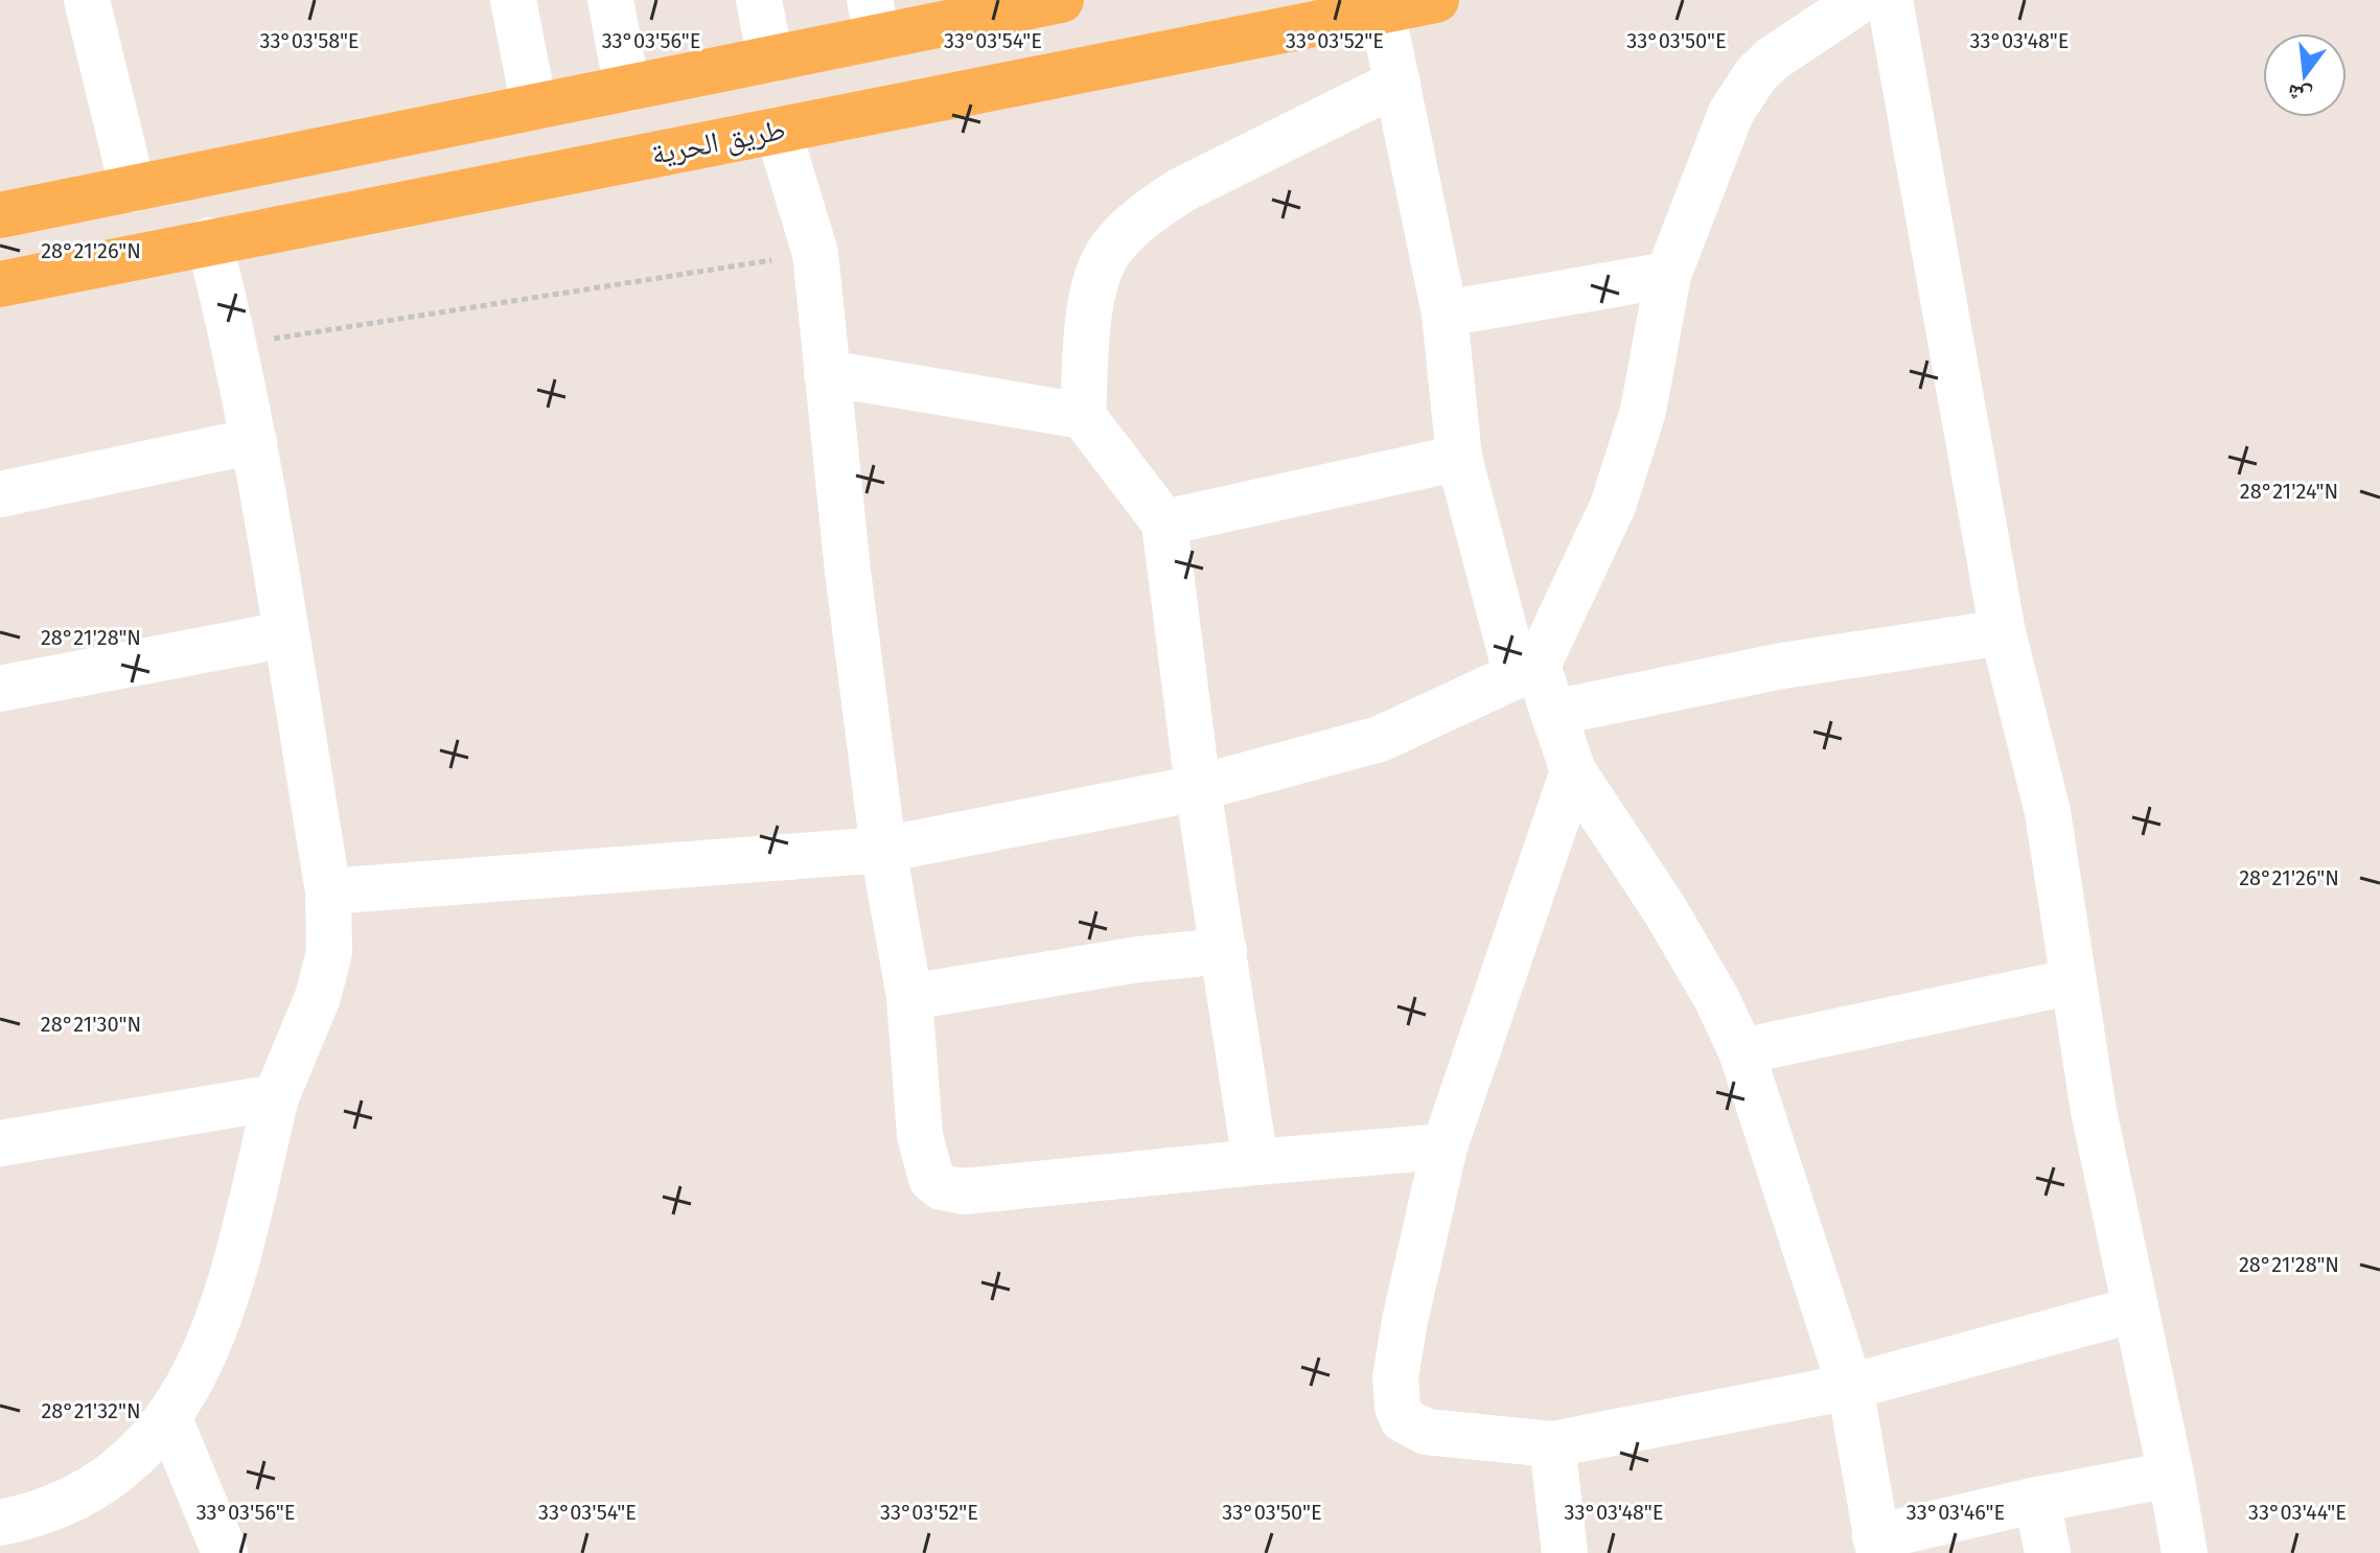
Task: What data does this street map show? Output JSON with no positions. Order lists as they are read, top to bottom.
{
  "streets": {
    "main road": ["طريق الحرية"]
  },
  "north": "bottom",
  "coordinates": [
    "33°03'58\"E",
    "33°03'56\"E",
    "33°03'54\"E",
    "33°03'52\"E",
    "33°03'50\"E",
    "33°03'48\"E",
    "28°21'26\"N",
    "28°21'24\"N",
    "28°21'28\"N",
    "28°21'30\"N",
    "28°21'32\"N",
    "33°03'46\"E",
    "33°03'44\"E"
  ]
}
